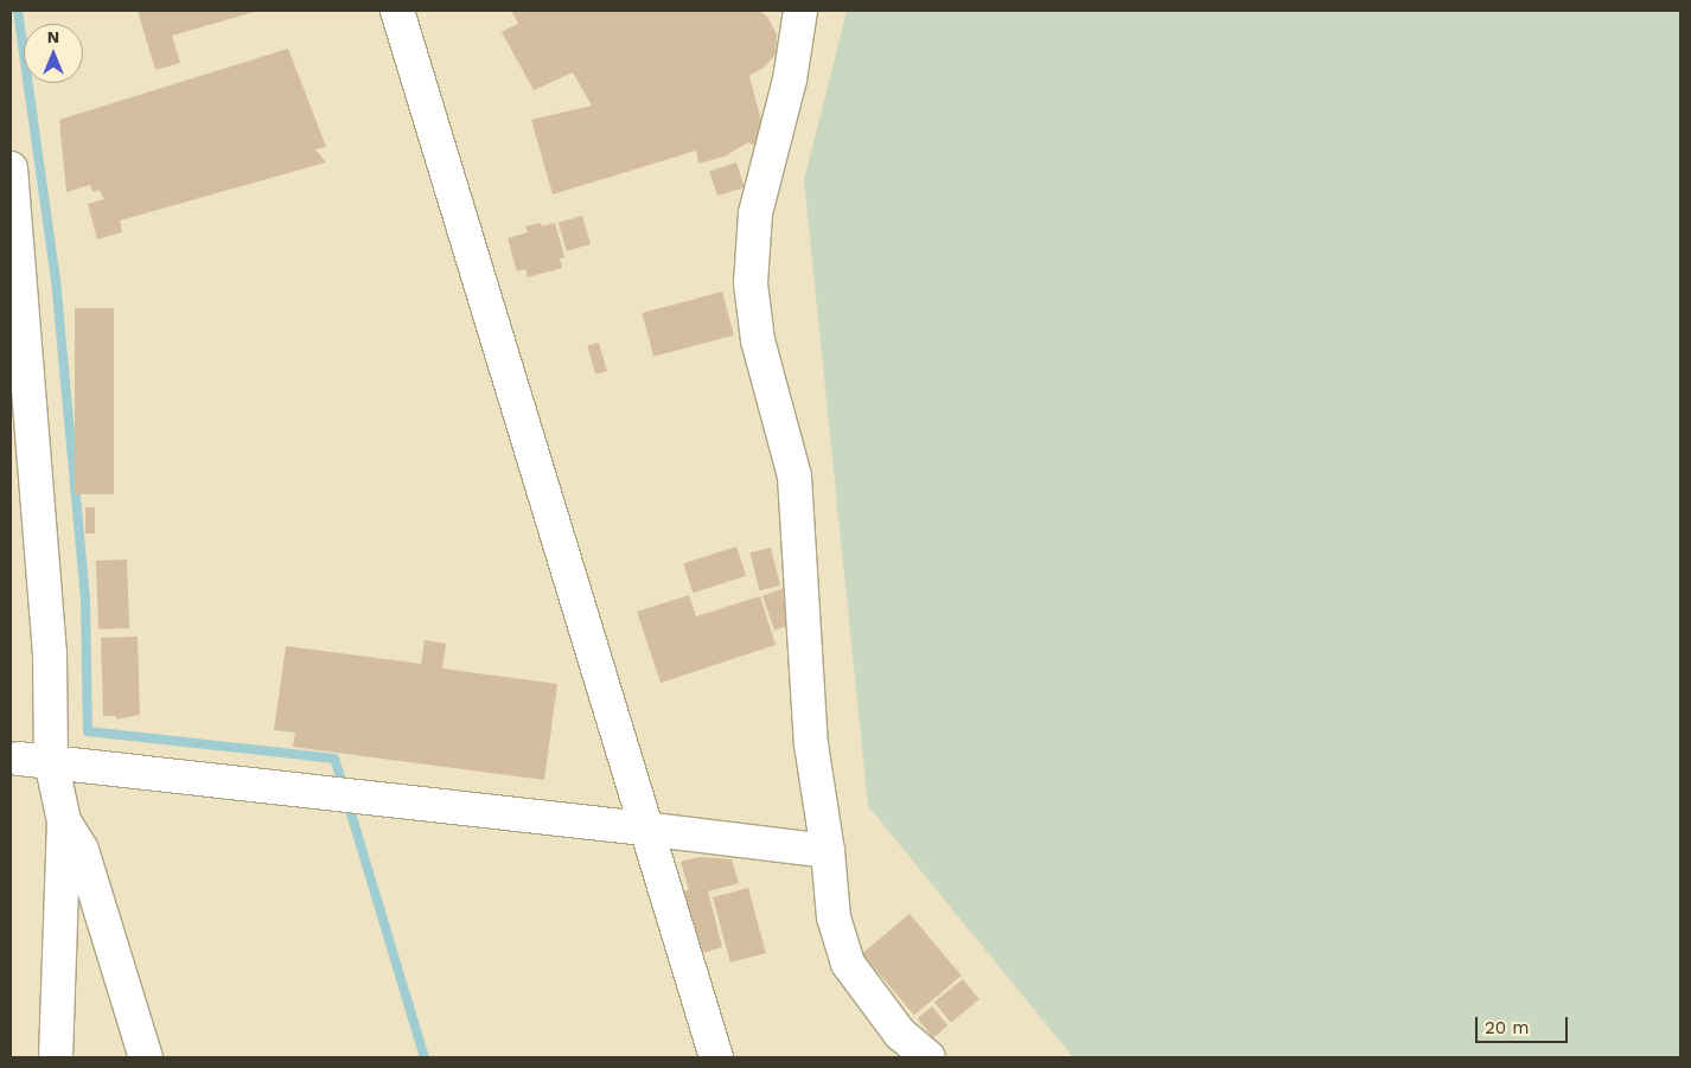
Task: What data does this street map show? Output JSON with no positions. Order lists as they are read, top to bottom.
{
  "scale_bar": "20 m",
  "north": "top"
}
